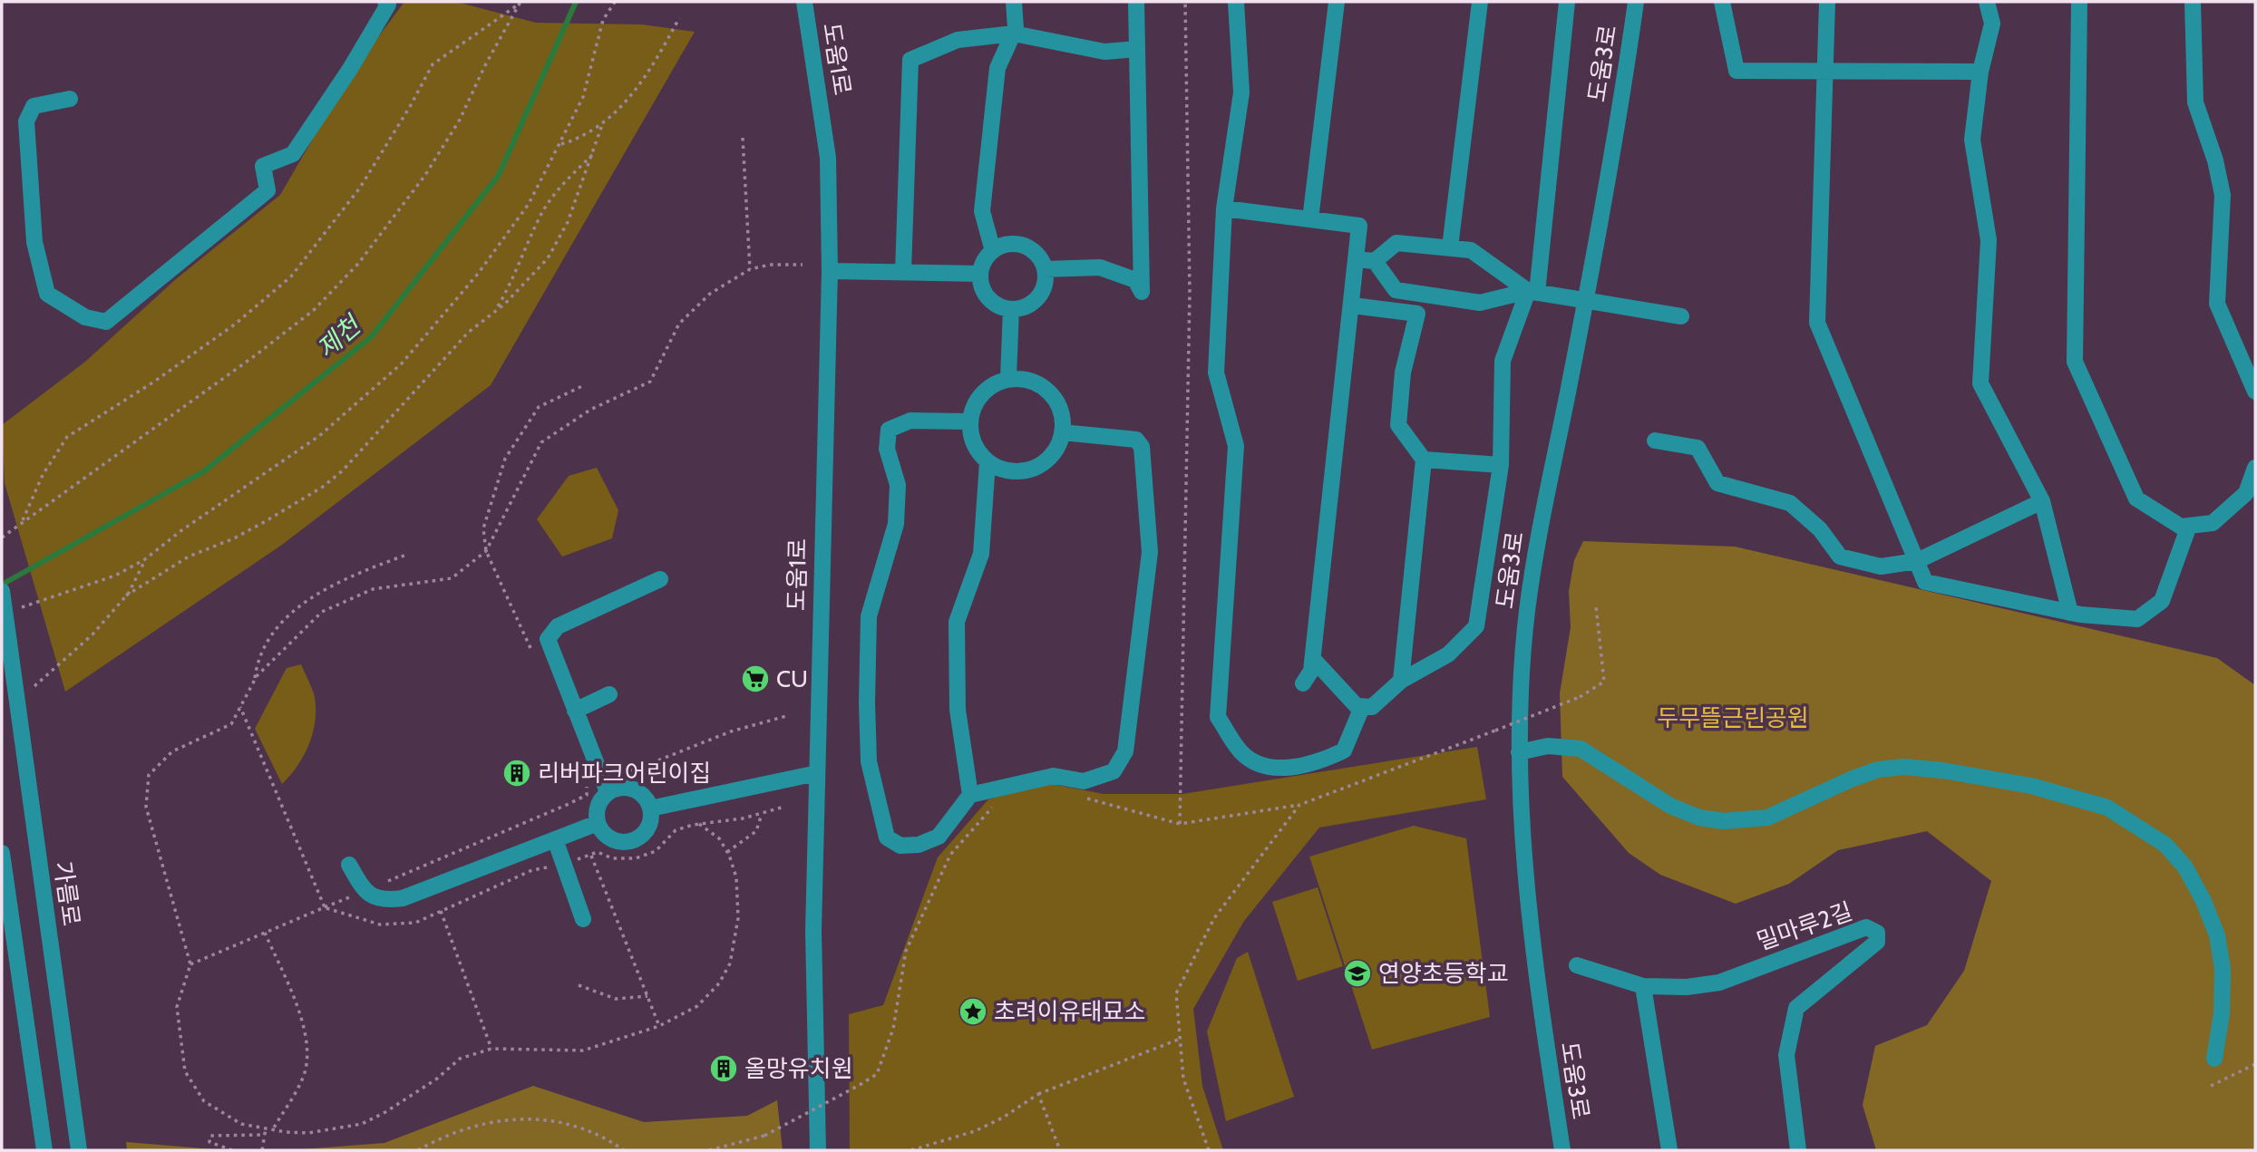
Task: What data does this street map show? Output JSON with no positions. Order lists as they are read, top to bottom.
{
  "streets": {
    "street": [
      "도움1로",
      "도움3로",
      "가름로",
      "밀마루2길"
    ]
  },
  "water": ["제천"],
  "parks": ["두무뜰근린공원"],
  "places": {
    "supermarket": ["CU"],
    "building": ["리버파크어린이집", "올망유치원"],
    "school or university": ["연양초등학교"],
    "place": ["초려이유태묘소"]
  }
}
